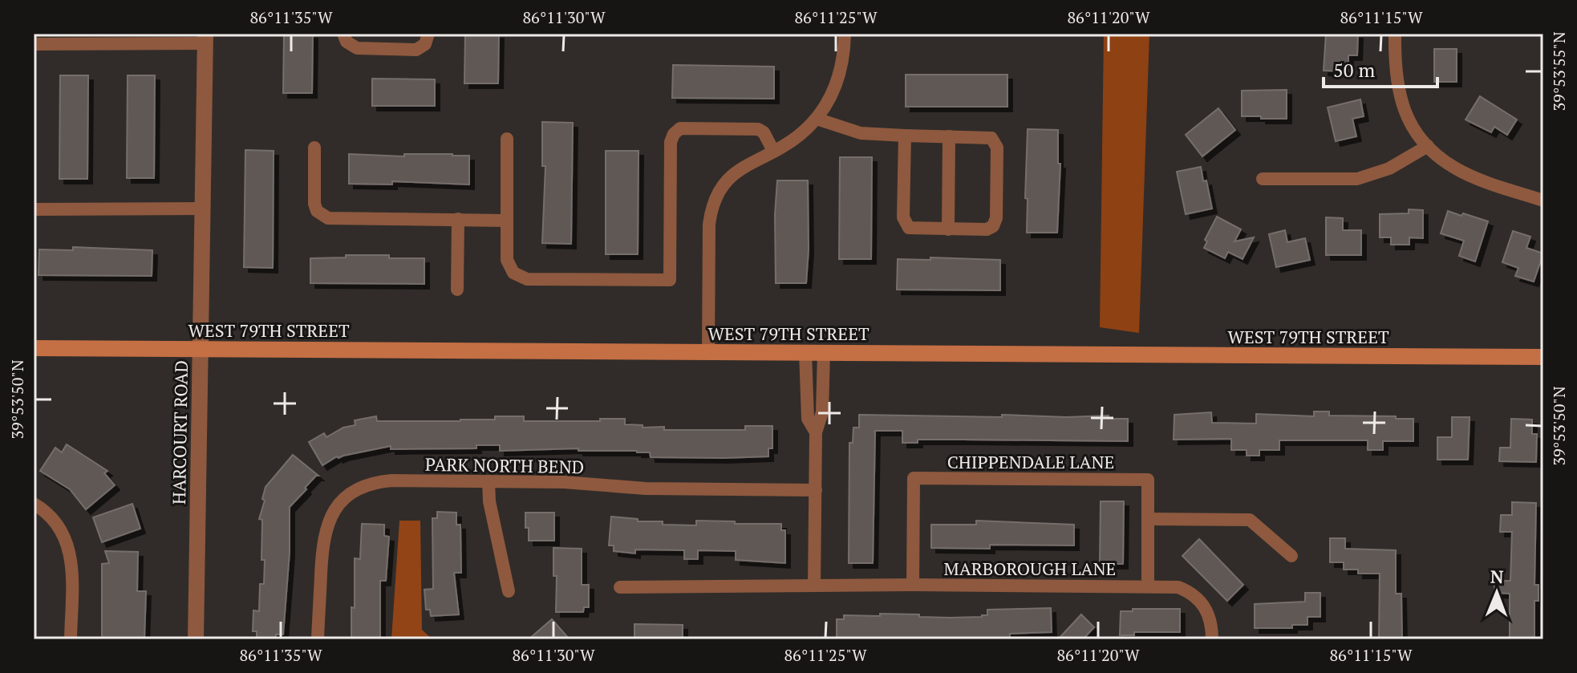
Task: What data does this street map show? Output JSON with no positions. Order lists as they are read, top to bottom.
{
  "streets": {
    "main road": ["WEST 79TH STREET"],
    "street": [
      "HARCOURT ROAD",
      "CHIPPENDALE LANE",
      "PARK NORTH BEND",
      "MARBOROUGH LANE"
    ]
  },
  "crossings": [
    ["WEST 79TH STREET", "HARCOURT ROAD"],
    ["CHIPPENDALE LANE", "MARBOROUGH LANE"]
  ],
  "scale_bar": "50 m",
  "north": "top",
  "coordinates": [
    "86°11'35\"W",
    "86°11'30\"W",
    "86°11'25\"W",
    "86°11'20\"W",
    "86°11'15\"W",
    "39°53'55\"N",
    "39°53'50\"N"
  ]
}
